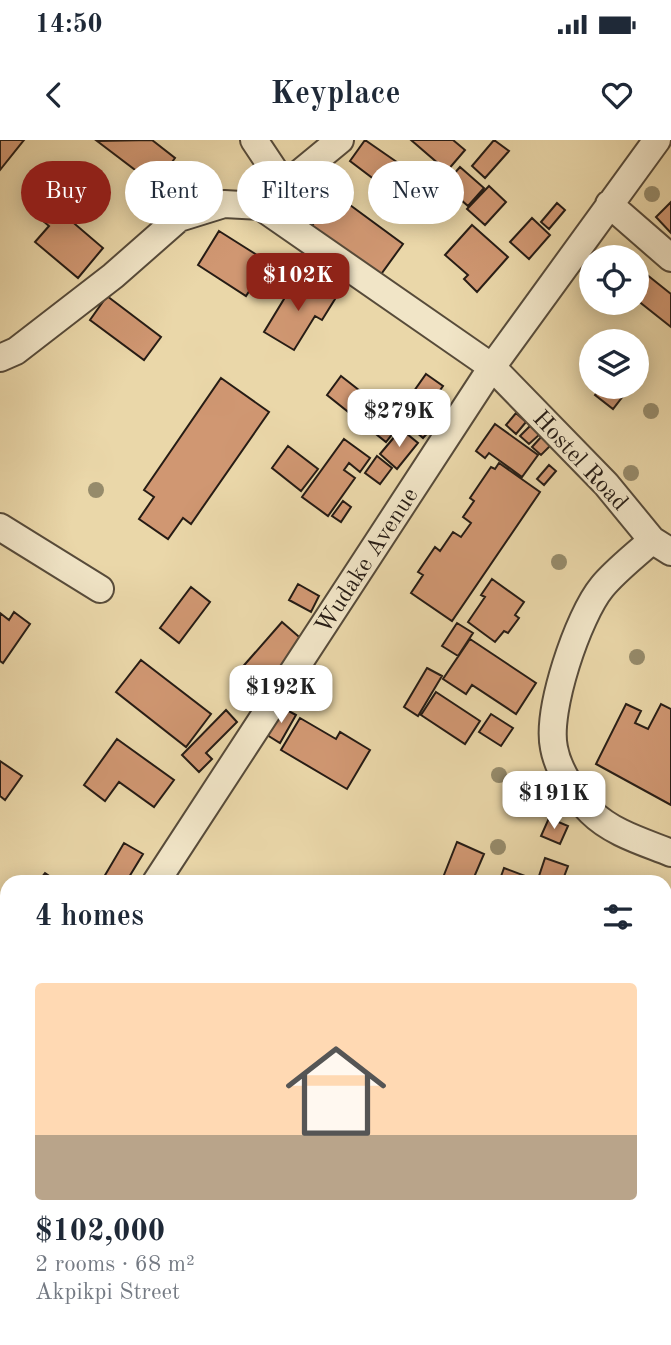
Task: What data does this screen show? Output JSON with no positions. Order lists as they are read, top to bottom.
{
  "streets": {
    "street": ["Hostel Road", "Wudake Avenue"]
  },
  "crossings": [
    ["Hostel Road", "Wudake Avenue"]
  ],
  "page": {
    "status": "14:50",
    "header": "Keyplace",
    "chip": [
      "Buy",
      "Rent",
      "Filters",
      "New"
    ],
    "price": [
      "$102K",
      "$279K",
      "$192K",
      "$191K"
    ],
    "heading": "4 homes",
    "list": [
      {
        "name": "$102,000",
        "note": "2 rooms · 68 m² · Akpikpi Street"
      }
    ]
  }
}
